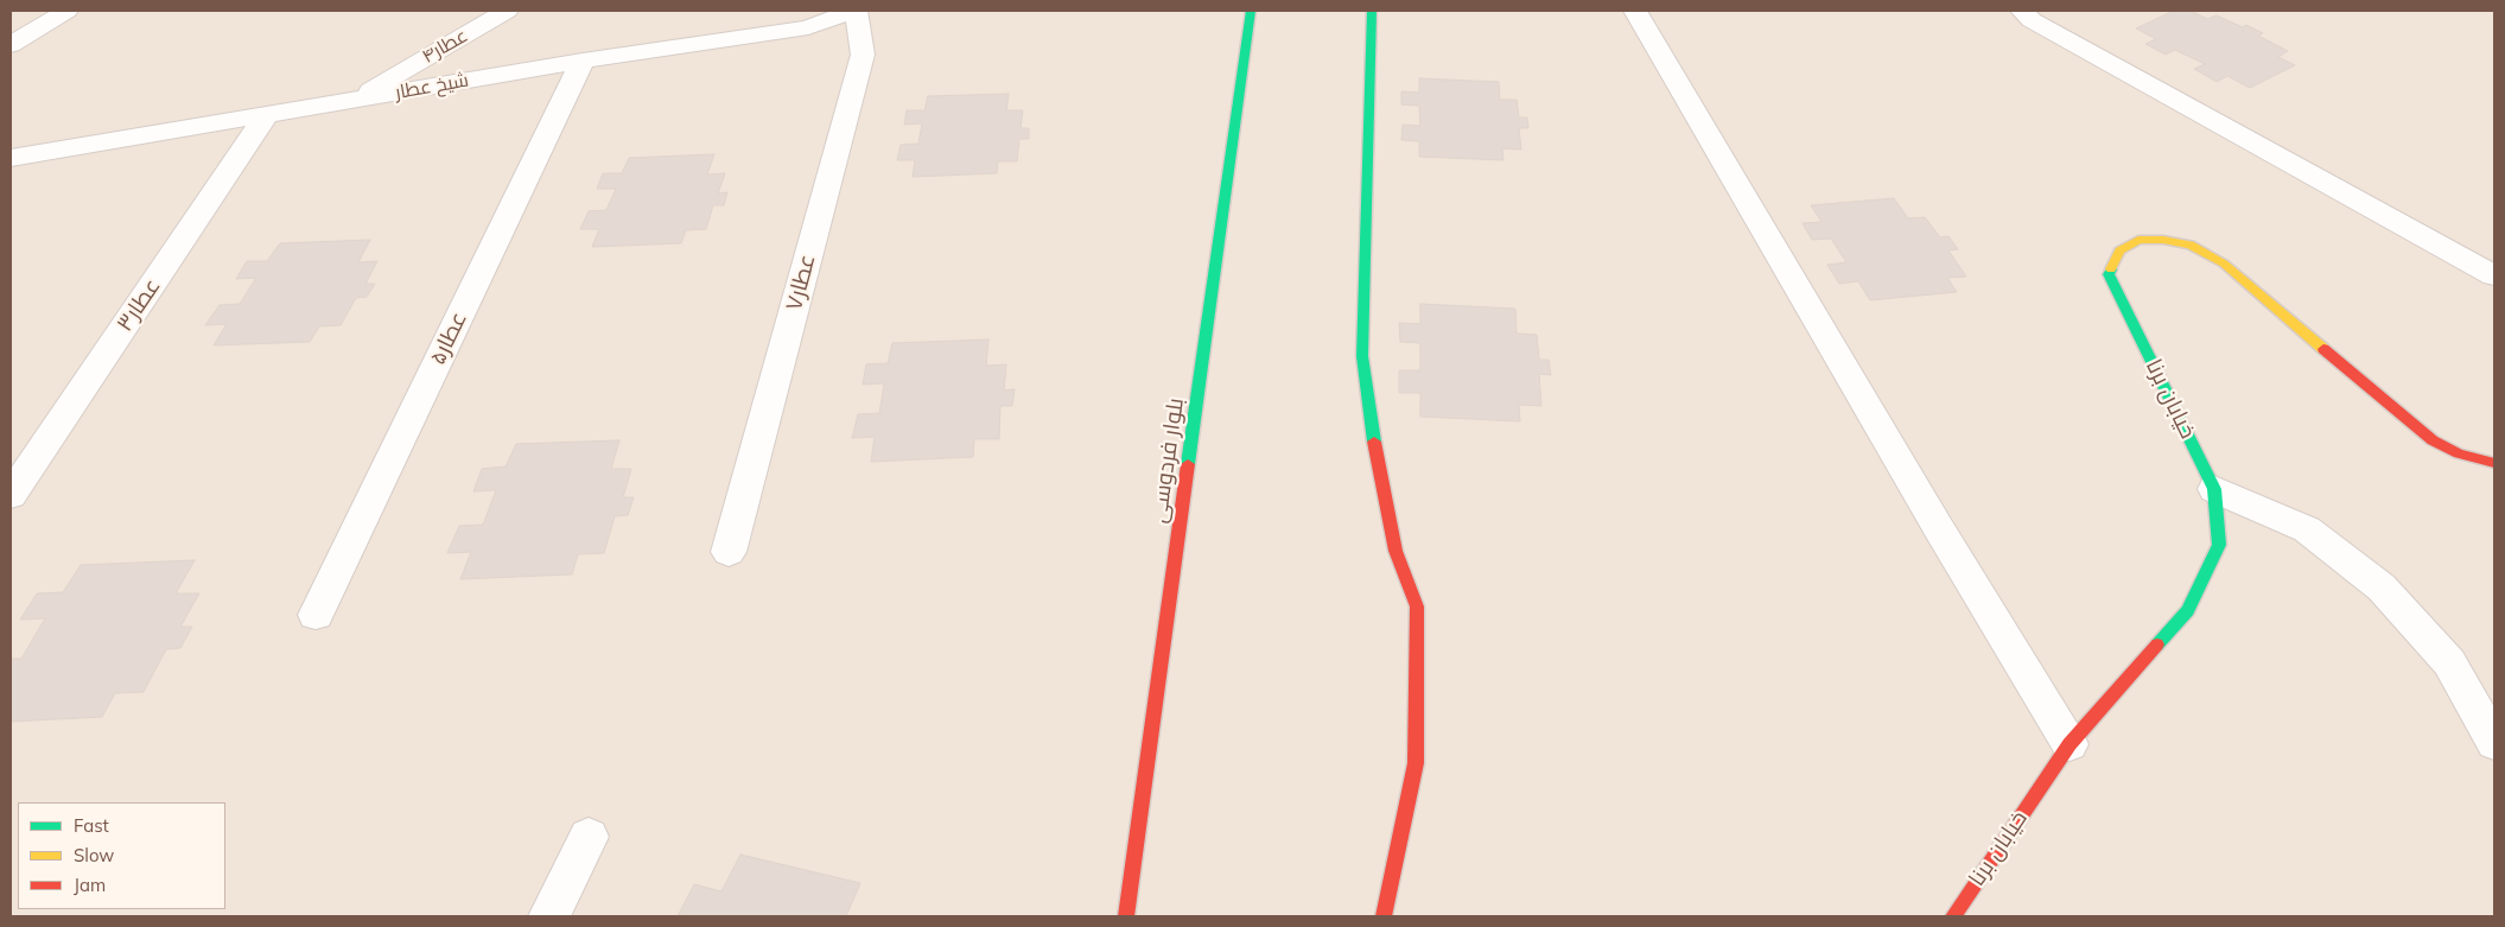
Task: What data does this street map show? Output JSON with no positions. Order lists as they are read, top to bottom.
{
  "streets": {
    "street": [
      "عطار۴",
      "شیخ عطار",
      "عطار۷",
      "عطار۳",
      "عطار۵",
      "خیابان برنا",
      "بلوار فردوسی"
    ]
  },
  "crossings": [
    ["عطار۴", "شیخ عطار"],
    ["شیخ عطار", "عطار۷"],
    ["شیخ عطار", "عطار۳"],
    ["شیخ عطار", "عطار۵"]
  ],
  "legend": ["Fast", "Slow", "Jam"]
}
